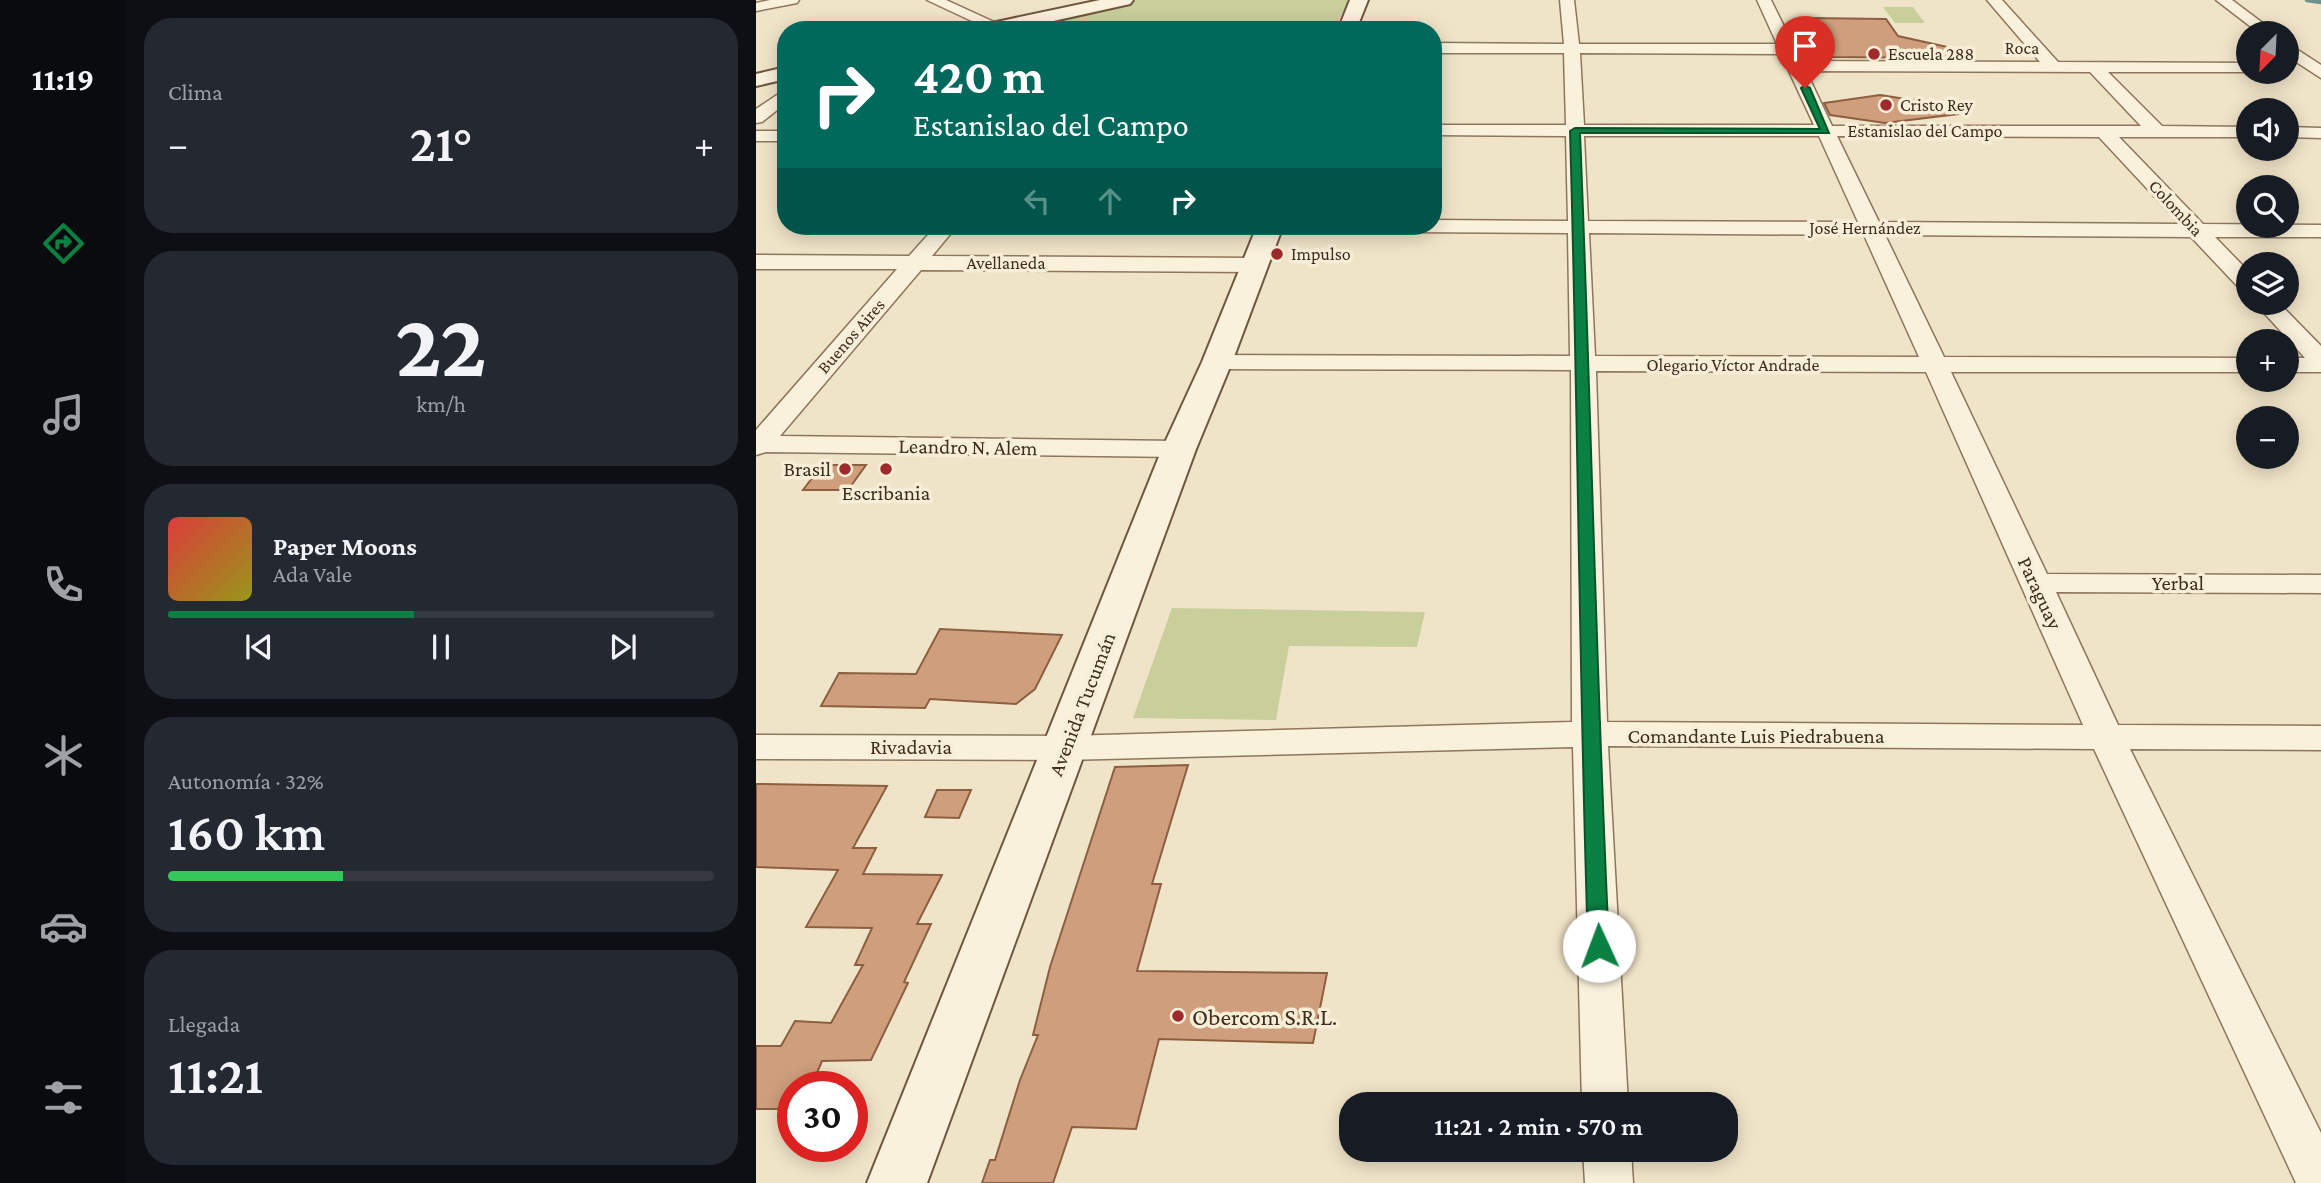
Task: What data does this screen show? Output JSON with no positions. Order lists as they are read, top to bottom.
{
  "streets": {
    "main road": ["Avenida Tucumán"],
    "street": [
      "Roca",
      "Estanislao del Campo",
      "Colombia",
      "José Hernández",
      "Avellaneda",
      "Buenos Aires",
      "Olegario Víctor Andrade",
      "Leandro N. Alem",
      "Yerbal",
      "Paraguay",
      "Comandante Luis Piedrabuena",
      "Rivadavia"
    ]
  },
  "crossings": [
    ["Roca", "Paraguay"],
    ["Estanislao del Campo", "Colombia"],
    ["Estanislao del Campo", "Paraguay"],
    ["Colombia", "José Hernández"],
    ["José Hernández", "Paraguay"],
    ["Avellaneda", "Buenos Aires"],
    ["Avellaneda", "Avenida Tucumán"],
    ["Buenos Aires", "Leandro N. Alem"],
    ["Olegario Víctor Andrade", "Paraguay"],
    ["Olegario Víctor Andrade", "Avenida Tucumán"],
    ["Leandro N. Alem", "Avenida Tucumán"],
    ["Yerbal", "Paraguay"],
    ["Paraguay", "Comandante Luis Piedrabuena"],
    ["Avenida Tucumán", "Comandante Luis Piedrabuena"],
    ["Avenida Tucumán", "Rivadavia"],
    ["Comandante Luis Piedrabuena", "Rivadavia"]
  ],
  "places": [
    "Escuela 288",
    "Cristo Rey",
    "Impulso",
    "Brasil",
    "Escribania",
    "Obercom S.R.L."
  ],
  "north": "bottom left",
  "page": {
    "tabs": "11:19",
    "tile": [
      "Clima",
      ["22", "km/h"],
      ["Autonomía · 32%", "160 km"],
      ["Llegada", "11:21"]
    ],
    "map_buttons": ["+", "−"],
    "turn": ["420 m", "Estanislao del Campo"],
    "heat": ["−", "21°", "+"],
    "song": ["Paper Moons", "Ada Vale"],
    "limit": "30",
    "trip": "11:21 · 2 min · 570 m"
  }
}
